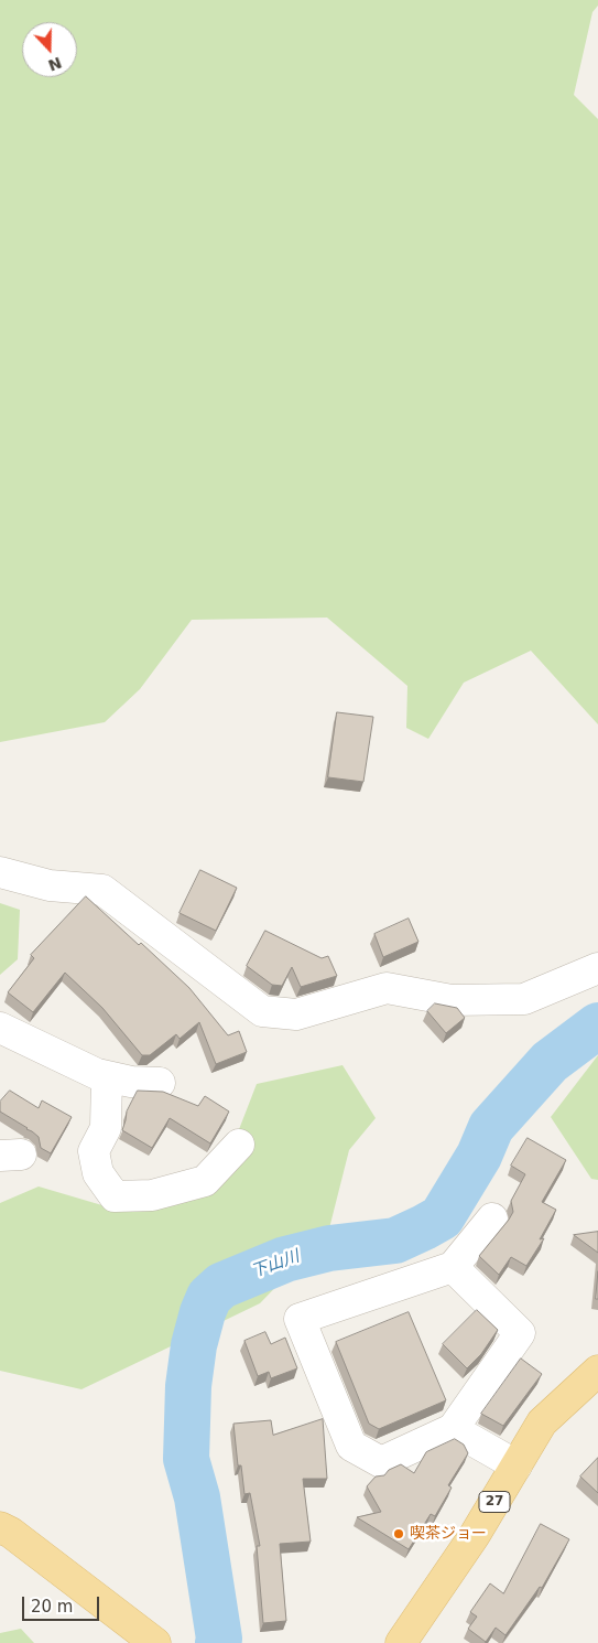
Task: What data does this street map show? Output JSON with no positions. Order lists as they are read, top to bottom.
{
  "streets": {
    "main road": ["27"]
  },
  "water": ["下山川"],
  "places": ["喫茶ジョー"],
  "scale_bar": "20 m",
  "north": "bottom"
}
